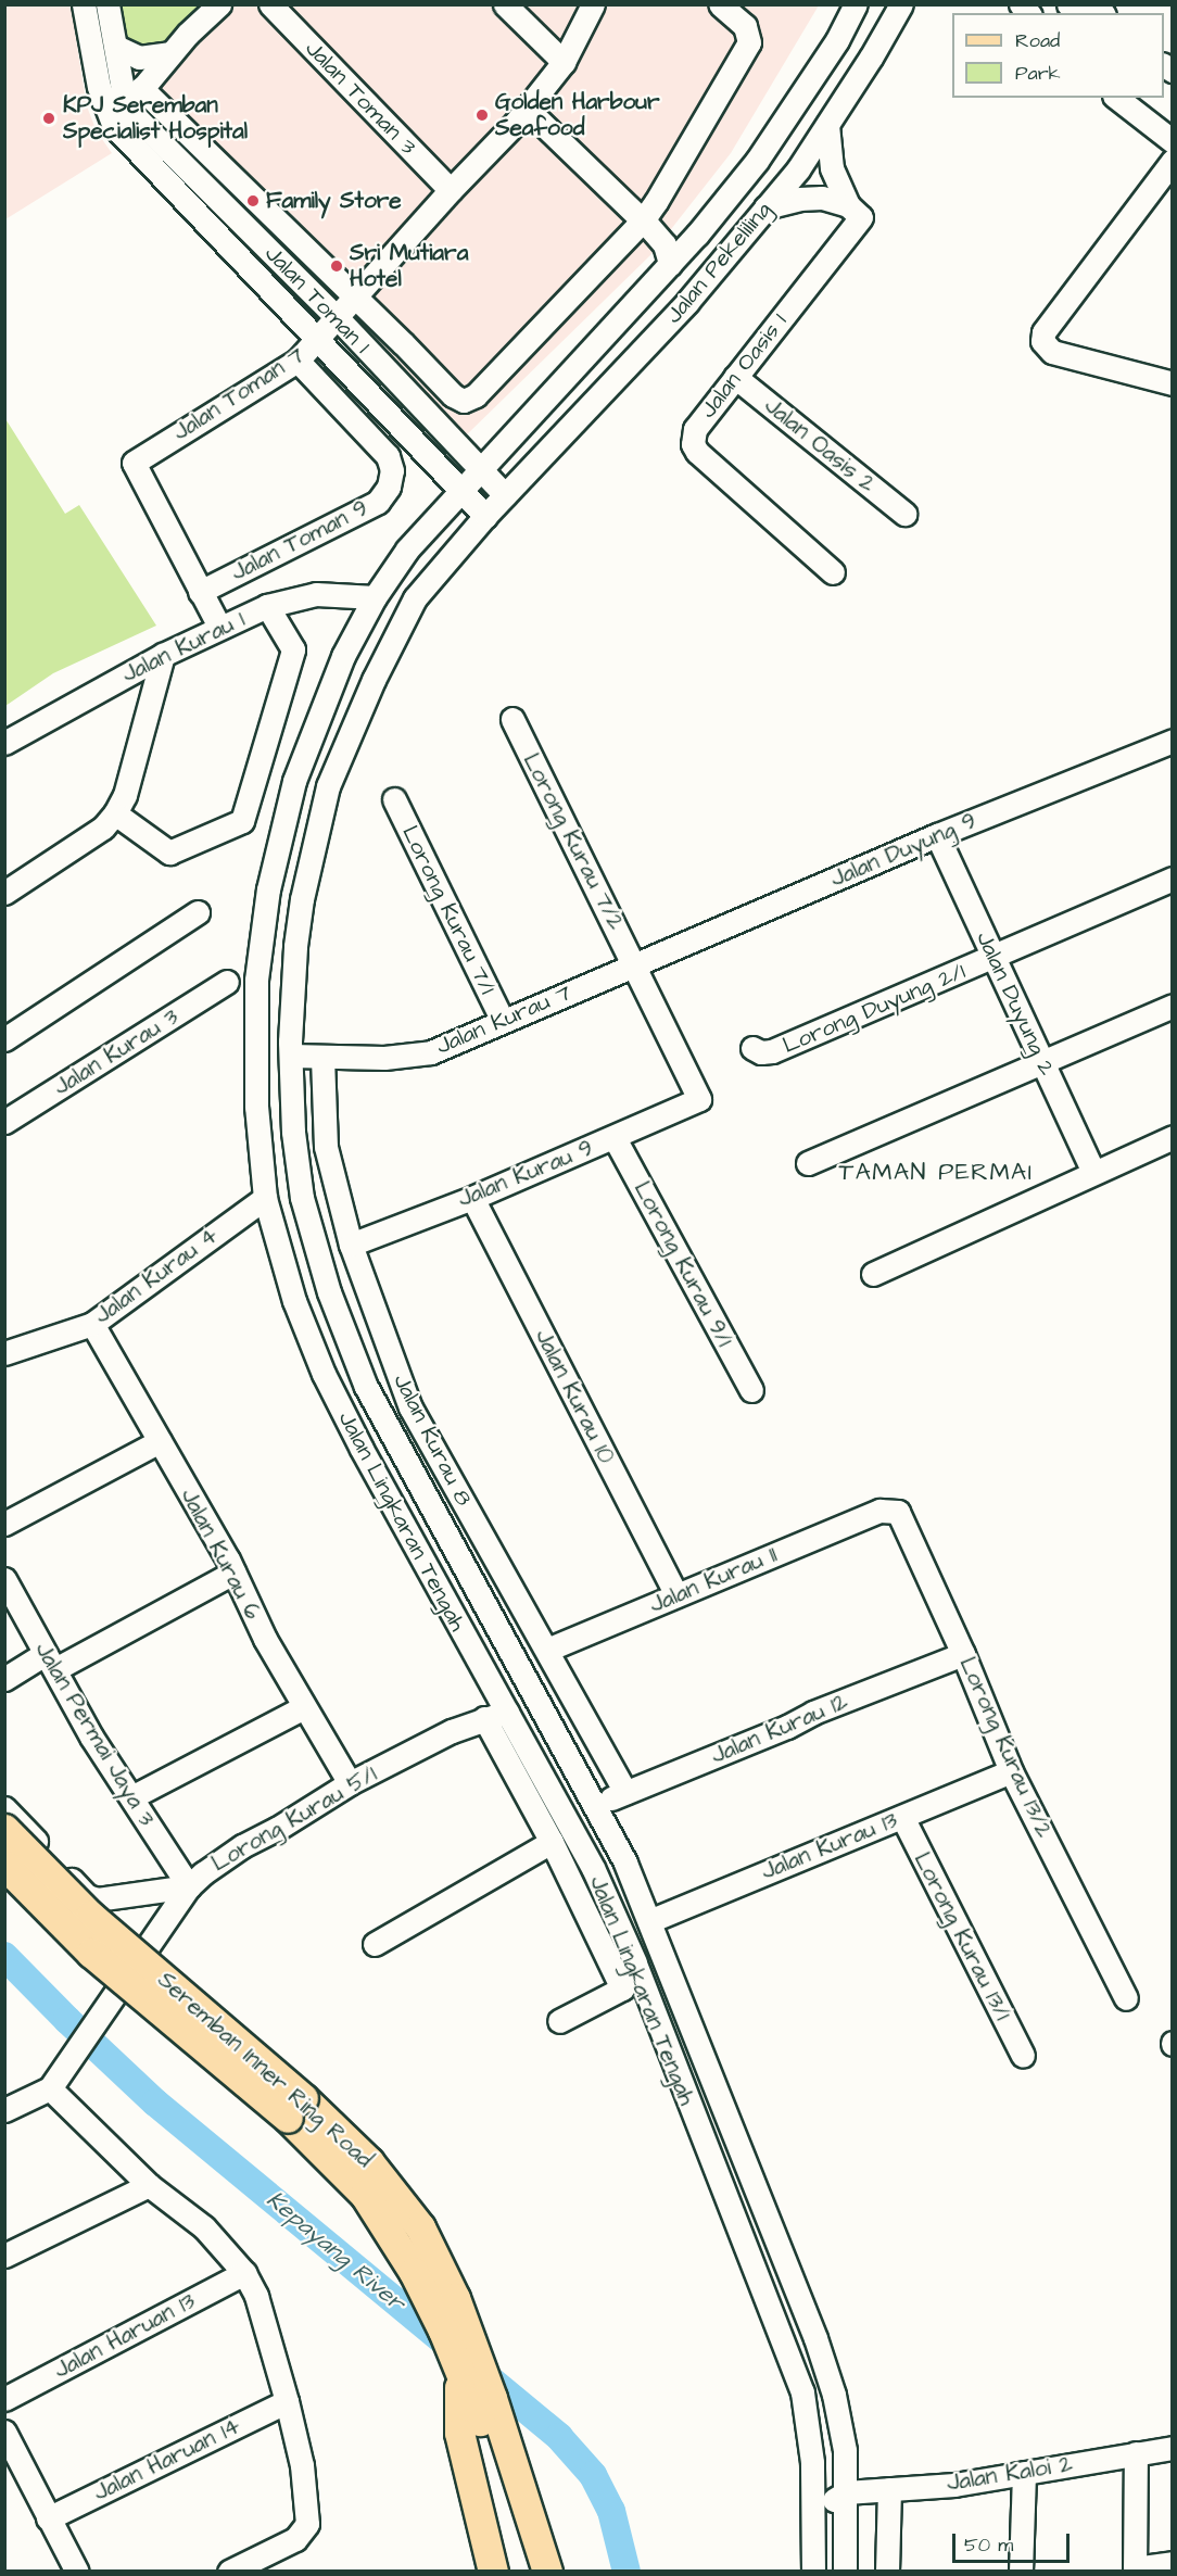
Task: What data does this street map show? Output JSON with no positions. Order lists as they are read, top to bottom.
{
  "streets": {
    "main road": ["Seremban Inner Ring Road"],
    "street": [
      "Jalan Toman 3",
      "Jalan Pekeliling",
      "Jalan Toman 1",
      "Jalan Oasis 1",
      "Jalan Toman 7",
      "Jalan Oasis 2",
      "Jalan Toman 9",
      "Jalan Kurau 1",
      "Lorong Kurau 7/2",
      "Jalan Duyung 9",
      "Lorong Kurau 7/1",
      "Jalan Duyung 2",
      "Lorong Duyung 2/1",
      "Jalan Kurau 7",
      "Jalan Kurau 3",
      "Jalan Kurau 9",
      "Lorong Kurau 9/1",
      "Jalan Kurau 4",
      "Jalan Kurau 10",
      "Jalan Kurau 8",
      "Jalan Lingkaran Tengah",
      "Jalan Kurau 6",
      "Jalan Kurau 11",
      "Jalan Kurau 12",
      "Jalan Permai Jaya 3",
      "Lorong Kurau 13/2",
      "Lorong Kurau 5/1",
      "Jalan Kurau 13",
      "Lorong Kurau 13/1",
      "Jalan Haruan 13",
      "Jalan Haruan 14",
      "Jalan Kaloi 2"
    ]
  },
  "crossings": [
    ["Jalan Toman 3", "Jalan Toman 7"],
    ["Jalan Pekeliling", "Jalan Toman 1"],
    ["Jalan Pekeliling", "Jalan Oasis 1"],
    ["Jalan Pekeliling", "Jalan Lingkaran Tengah"],
    ["Jalan Toman 1", "Jalan Toman 7"],
    ["Jalan Toman 1", "Jalan Lingkaran Tengah"],
    ["Jalan Oasis 1", "Jalan Oasis 2"],
    ["Jalan Toman 7", "Jalan Toman 9"],
    ["Jalan Kurau 1", "Jalan Lingkaran Tengah"],
    ["Lorong Kurau 7/2", "Jalan Duyung 9"],
    ["Lorong Kurau 7/2", "Jalan Kurau 7"],
    ["Lorong Kurau 7/2", "Jalan Kurau 9"],
    ["Jalan Duyung 9", "Jalan Duyung 2"],
    ["Jalan Duyung 9", "Jalan Kurau 7"],
    ["Lorong Kurau 7/1", "Jalan Kurau 7"],
    ["Jalan Duyung 2", "Lorong Duyung 2/1"],
    ["Jalan Kurau 7", "Jalan Kurau 8"],
    ["Jalan Kurau 7", "Jalan Lingkaran Tengah"],
    ["Jalan Kurau 9", "Lorong Kurau 9/1"],
    ["Jalan Kurau 9", "Jalan Kurau 10"],
    ["Jalan Kurau 9", "Jalan Kurau 8"],
    ["Jalan Kurau 4", "Jalan Lingkaran Tengah"],
    ["Jalan Kurau 4", "Jalan Kurau 6"],
    ["Jalan Kurau 10", "Jalan Kurau 11"],
    ["Jalan Kurau 8", "Jalan Kurau 11"],
    ["Jalan Kurau 8", "Jalan Kurau 12"],
    ["Jalan Lingkaran Tengah", "Jalan Kurau 12"],
    ["Jalan Lingkaran Tengah", "Lorong Kurau 5/1"],
    ["Jalan Lingkaran Tengah", "Jalan Kurau 13"],
    ["Jalan Lingkaran Tengah", "Jalan Kaloi 2"],
    ["Jalan Kurau 6", "Lorong Kurau 5/1"],
    ["Jalan Kurau 11", "Lorong Kurau 13/2"],
    ["Jalan Kurau 12", "Lorong Kurau 13/2"],
    ["Jalan Permai Jaya 3", "Lorong Kurau 5/1"],
    ["Lorong Kurau 13/2", "Jalan Kurau 13"],
    ["Jalan Kurau 13", "Lorong Kurau 13/1"]
  ],
  "districts": ["TAMAN PERMAI"],
  "water": ["Kepayang River"],
  "places": [
    "Golden Harbour Seafood",
    "KPJ Seremban Specialist Hospital",
    "Family Store",
    "Sri Mutiara Hotel"
  ],
  "legend": ["Road", "Park"],
  "scale_bar": "50 m"
}
